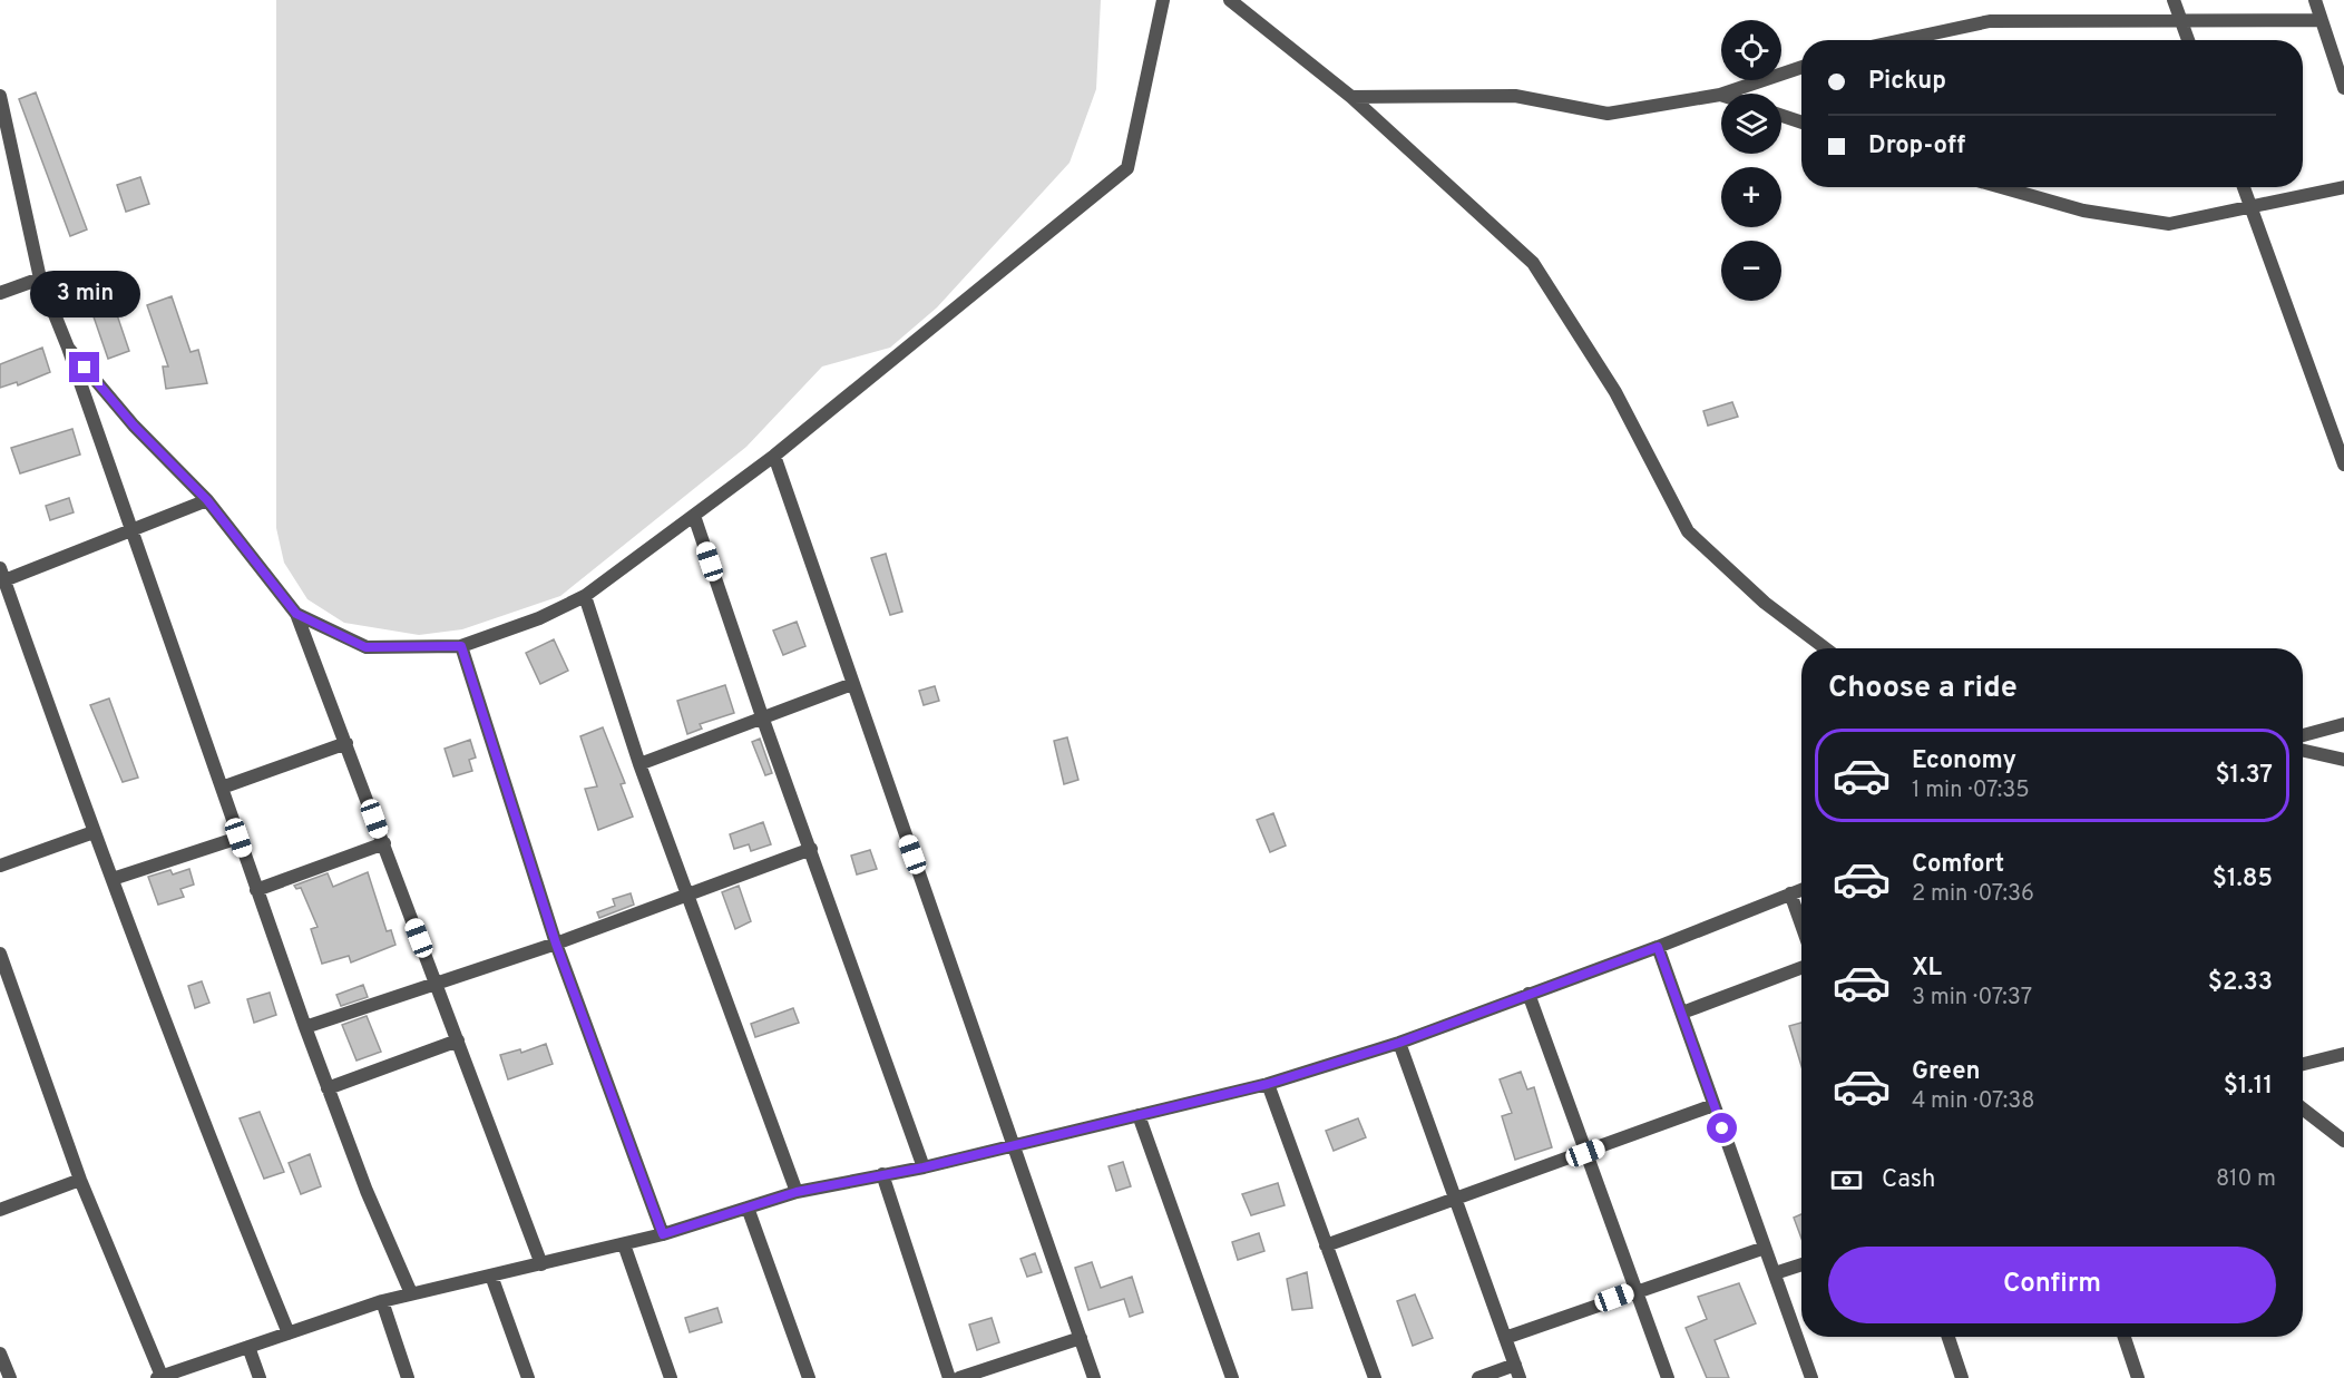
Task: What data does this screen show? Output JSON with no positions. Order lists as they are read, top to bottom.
{
  "page": {
    "map_buttons": ["+", "−"],
    "banner": ["Pickup", "Drop-off"],
    "bubble": "3 min",
    "heading": "Choose a ride",
    "list": [
      {
        "name": "Economy",
        "note": "1 min · 07:35",
        "value": "$1.37"
      },
      {
        "name": "Comfort",
        "note": "2 min · 07:36",
        "value": "$1.85"
      },
      {
        "name": "XL",
        "note": "3 min · 07:37",
        "value": "$2.33"
      },
      {
        "name": "Green",
        "note": "4 min · 07:38",
        "value": "$1.11"
      }
    ],
    "pay": ["Cash", "810 m"],
    "buttons": "Confirm"
  }
}
